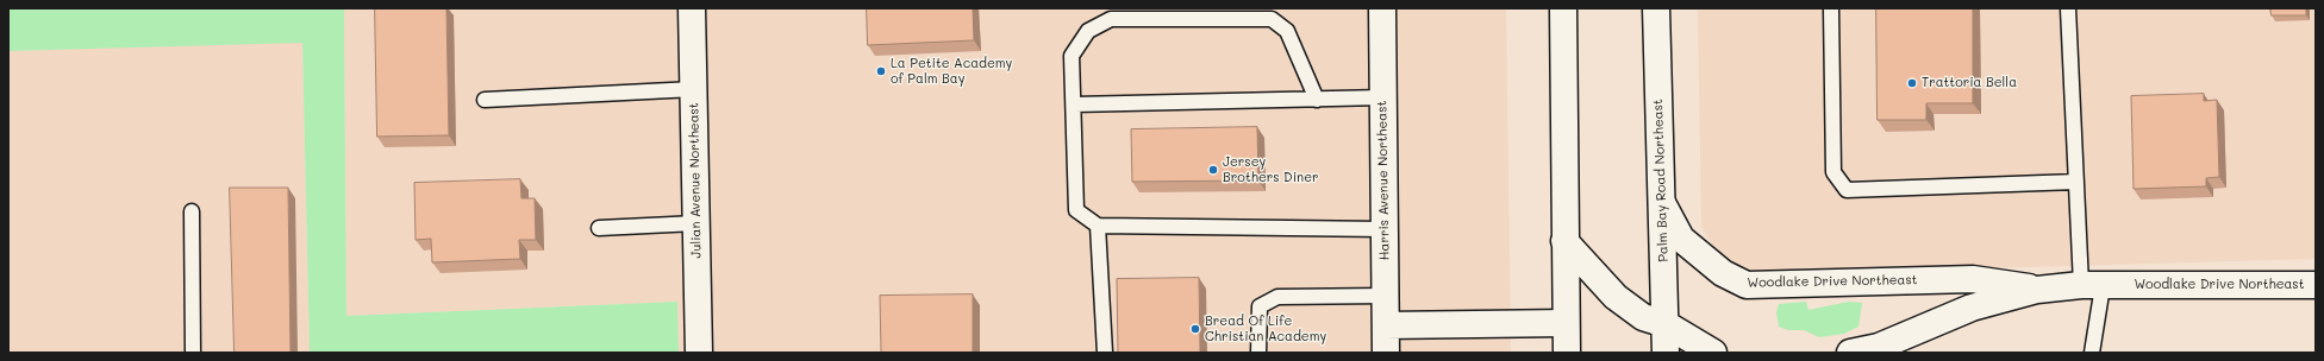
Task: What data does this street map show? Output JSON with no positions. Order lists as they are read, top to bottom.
{
  "streets": {
    "street": [
      "Julian Avenue Northeast",
      "Harris Avenue Northeast",
      "Palm Bay Road Northeast",
      "Woodlake Drive Northeast"
    ]
  },
  "crossings": [
    ["Palm Bay Road Northeast", "Woodlake Drive Northeast"]
  ],
  "places": [
    "La Petite Academy of Palm Bay",
    "Trattoria Bella",
    "Jersey Brothers Diner",
    "Bread Of Life Christian Academy"
  ]
}
